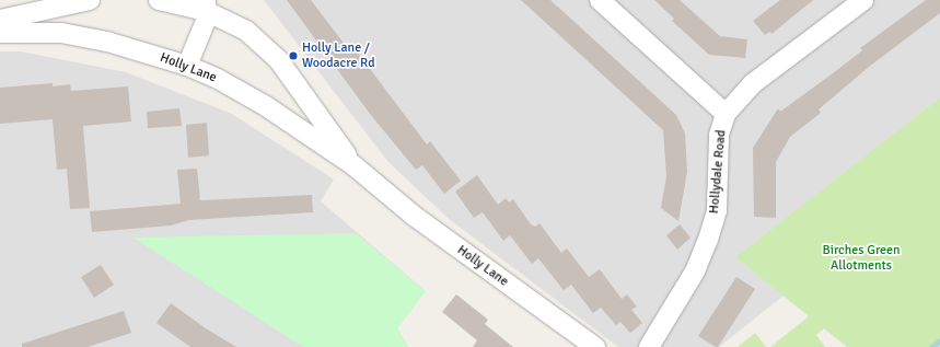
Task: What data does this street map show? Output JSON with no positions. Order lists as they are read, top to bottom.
{
  "streets": {
    "street": ["Holly Lane", "Hollydale Road"]
  },
  "parks": ["Birches Green Allotments"],
  "places": ["Holly Lane / Woodacre Rd"]
}
